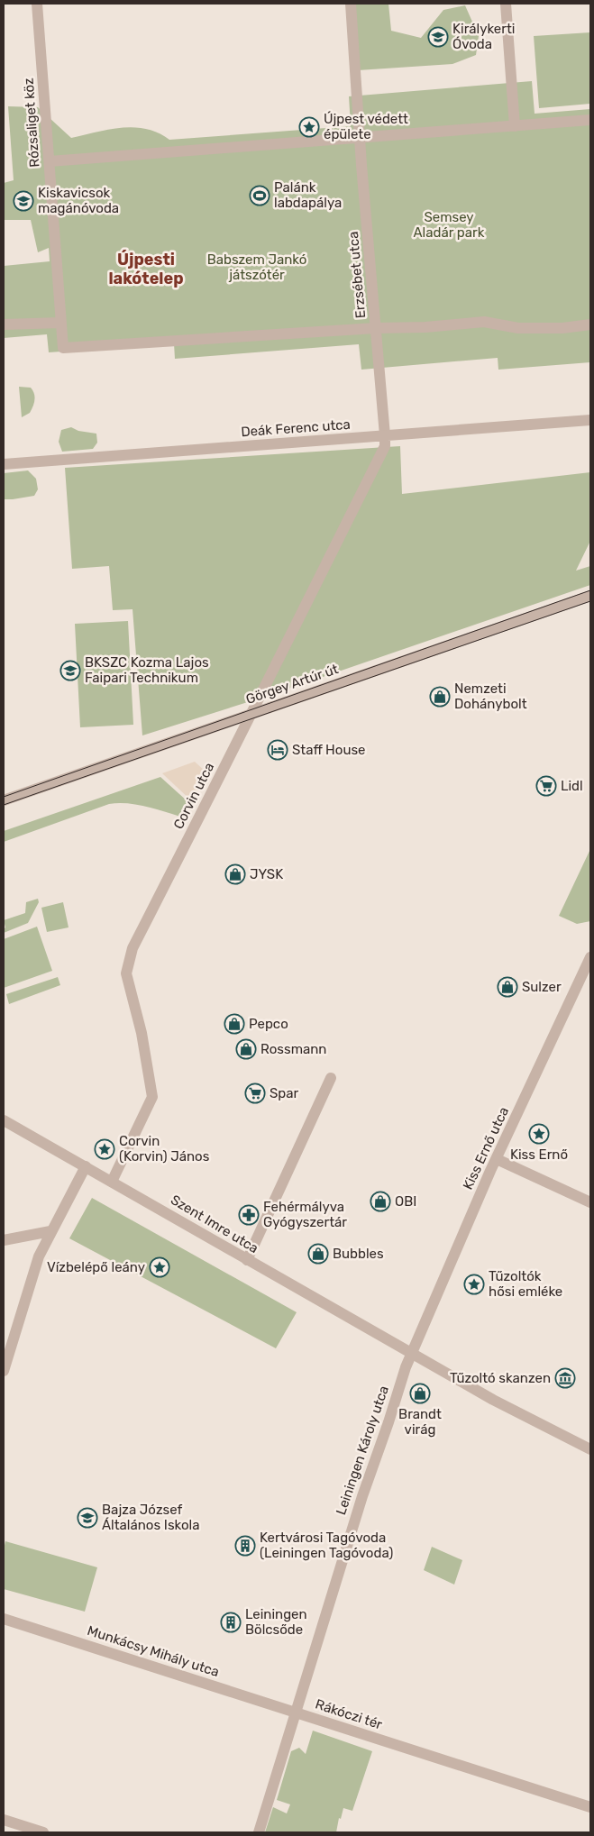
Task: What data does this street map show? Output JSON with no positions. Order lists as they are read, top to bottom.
{
  "streets": {
    "street": [
      "Rózsaliget köz",
      "Erzsébet utca",
      "Deák Ferenc utca",
      "Görgey Artúr út",
      "Corvin utca",
      "Kiss Ernő utca",
      "Szent Imre utca",
      "Leiningen Károly utca",
      "Munkácsy Mihály utca",
      "Rákóczi tér"
    ]
  },
  "crossings": [
    ["Rózsaliget köz", "Erzsébet utca"],
    ["Erzsébet utca", "Deák Ferenc utca"],
    ["Erzsébet utca", "Corvin utca"],
    ["Deák Ferenc utca", "Corvin utca"],
    ["Görgey Artúr út", "Corvin utca"],
    ["Corvin utca", "Szent Imre utca"],
    ["Kiss Ernő utca", "Szent Imre utca"],
    ["Kiss Ernő utca", "Leiningen Károly utca"],
    ["Szent Imre utca", "Leiningen Károly utca"],
    ["Leiningen Károly utca", "Munkácsy Mihály utca"],
    ["Leiningen Károly utca", "Rákóczi tér"],
    ["Munkácsy Mihály utca", "Rákóczi tér"]
  ],
  "districts": ["Újpesti lakótelep"],
  "parks": ["Semsey Aladár park", "Babszem Jankó játszótér"],
  "places": {
    "school or university": [
      "Királykerti Óvoda",
      "Kiskavicsok magánóvoda",
      "BKSZC Kozma Lajos Faipari Technikum",
      "Bajza József Általános Iskola"
    ],
    "place": [
      "Újpest védett épülete",
      "Kiss Ernő",
      "Corvin (Korvin) János",
      "Vízbelépő leány",
      "Tűzoltók hősi emléke"
    ],
    "sports": ["Palánk labdapálya"],
    "shop": [
      "Nemzeti Dohánybolt",
      "JYSK",
      "Sulzer",
      "Pepco",
      "Rossmann",
      "OBI",
      "Bubbles",
      "Brandt virág"
    ],
    "hotel": ["Staff House"],
    "supermarket": ["Lidl", "Spar"],
    "pharmacy": ["Fehérmályva Gyógyszertár"],
    "museum": ["Tűzoltó skanzen"],
    "building": ["Kertvárosi Tagóvoda (Leiningen Tagóvoda)", "Leiningen Bölcsőde"]
  }
}
